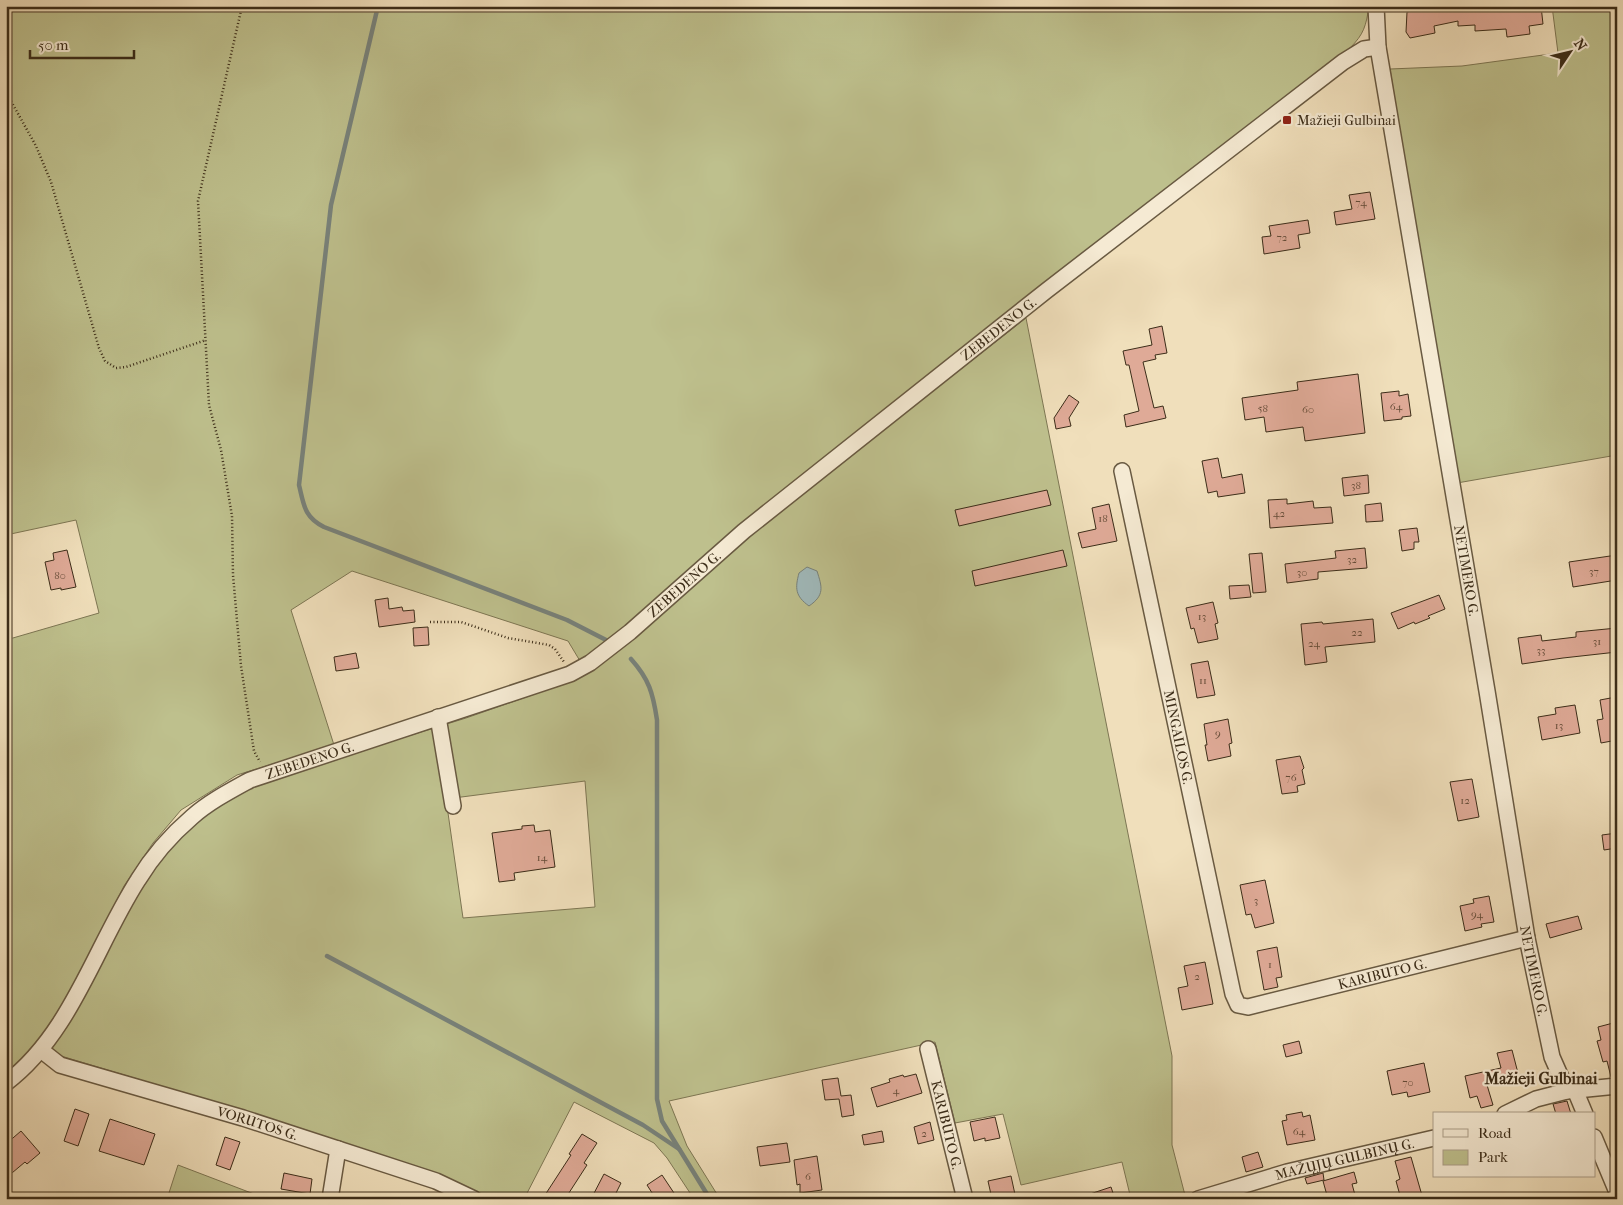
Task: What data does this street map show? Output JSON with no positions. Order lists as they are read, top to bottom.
{
  "streets": {
    "street": [
      "ZEBEDENO G.",
      "NETIMERO G.",
      "MINGAILOS G.",
      "KARIBUTO G.",
      "VORUTOS G.",
      "MAŽŲJŲ GULBINŲ G."
    ]
  },
  "crossings": [
    ["ZEBEDENO G.", "NETIMERO G."],
    ["ZEBEDENO G.", "VORUTOS G."],
    ["NETIMERO G.", "KARIBUTO G."],
    ["MINGAILOS G.", "KARIBUTO G."]
  ],
  "districts": ["Mažieji Gulbinai"],
  "places": {
    "transit": ["Mažieji Gulbinai"]
  },
  "house_numbers": [
    "74",
    "72",
    "64",
    "58",
    "60",
    "38",
    "42",
    "18",
    "32",
    "37",
    "30",
    "80",
    "13",
    "22",
    "31",
    "24",
    "33",
    "11",
    "13",
    "9",
    "76",
    "12",
    "14",
    "3",
    "94",
    "1",
    "2",
    "70",
    "4",
    "64",
    "2",
    "6"
  ],
  "legend": ["Road", "Park"],
  "scale_bar": "50 m",
  "north": "top right"
}
